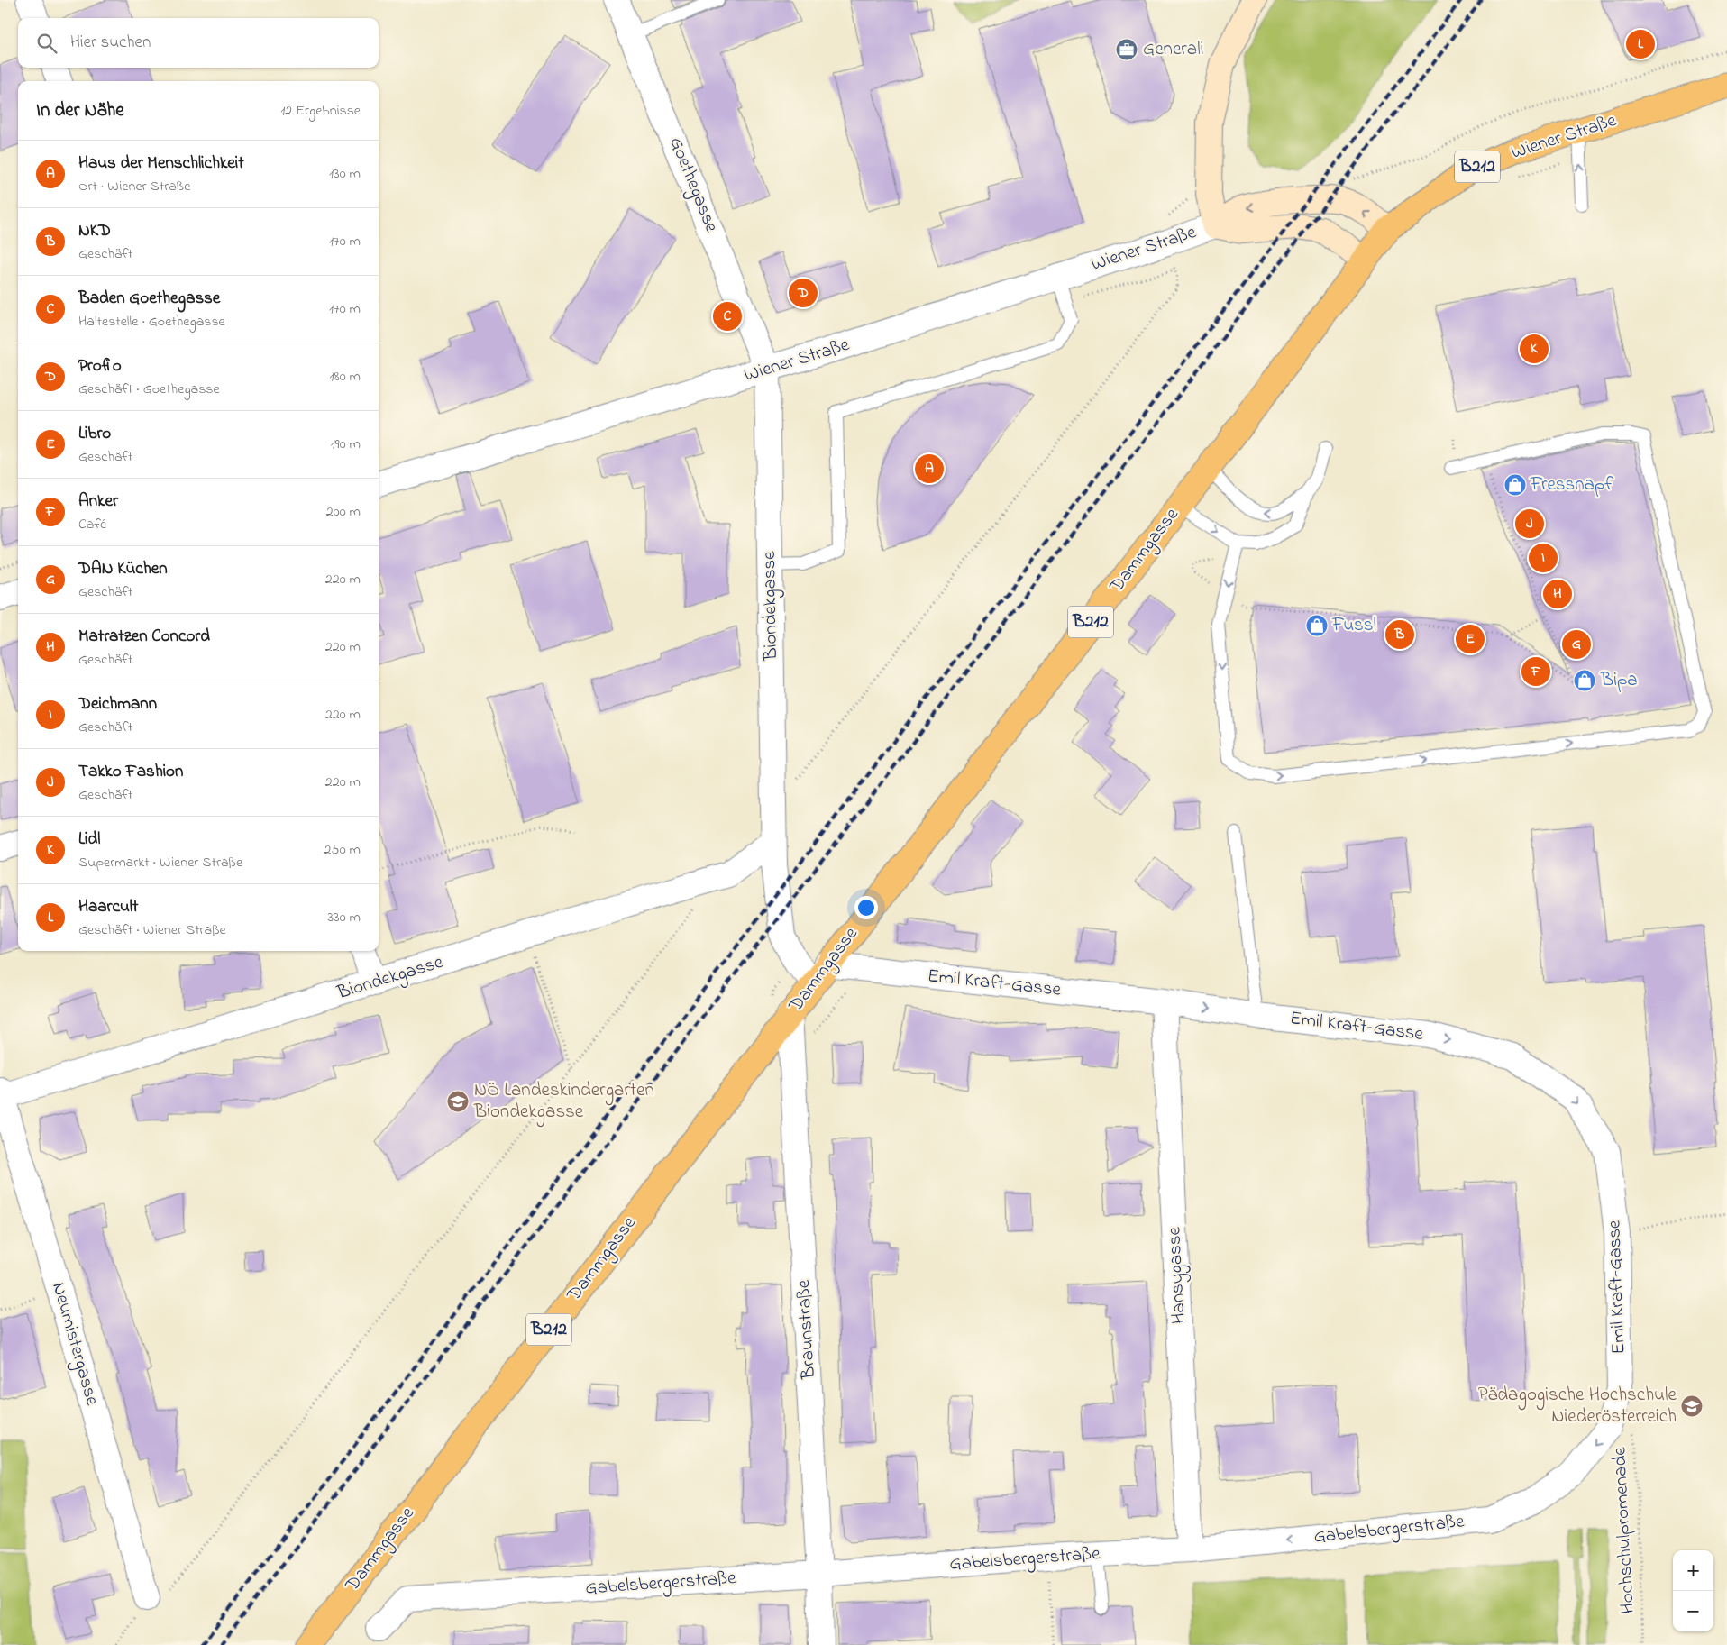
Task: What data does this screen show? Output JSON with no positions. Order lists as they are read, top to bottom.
{
  "streets": {
    "main road": ["Wiener Straße", "B212", "Dammgasse"],
    "street": [
      "Goethegasse",
      "Biondekgasse",
      "Emil Kraft-Gasse",
      "Hansygasse",
      "Braunstraße",
      "Neumistergasse",
      "Gabelsbergerstraße"
    ],
    "path": ["Hochschulpromenade"]
  },
  "crossings": [
    ["Wiener Straße", "Goethegasse"],
    ["Wiener Straße", "Dammgasse"],
    ["Wiener Straße", "Biondekgasse"],
    ["Goethegasse", "Biondekgasse"],
    ["Dammgasse", "Biondekgasse"],
    ["Dammgasse", "Emil Kraft-Gasse"],
    ["Dammgasse", "Braunstraße"],
    ["Biondekgasse", "Emil Kraft-Gasse"],
    ["Biondekgasse", "Neumistergasse"],
    ["Emil Kraft-Gasse", "Hansygasse"],
    ["Emil Kraft-Gasse", "Gabelsbergerstraße"],
    ["Hansygasse", "Gabelsbergerstraße"],
    ["Braunstraße", "Gabelsbergerstraße"]
  ],
  "one_way": ["Emil Kraft-Gasse"],
  "places": {
    "office": ["Generali"],
    "shop": ["Fressnapf", "Fussl", "Bipa"],
    "school or university": ["NÖ Landeskindergarten Biondekgasse", "Pädagogische Hochschule Niederösterreich"]
  },
  "page": {
    "search": "Hier suchen",
    "pins": [
      "L",
      "D",
      "C",
      "K",
      "A",
      "J",
      "I",
      "H",
      "B",
      "E",
      "G",
      "F"
    ],
    "heading": ["In der Nähe", "12 Ergebnisse"],
    "list": [
      {
        "mark": "A",
        "name": "Haus der Menschlichkeit",
        "note": "Ort · Wiener Straße",
        "value": "130 m"
      },
      {
        "mark": "B",
        "name": "NKD",
        "note": "Geschäft",
        "value": "170 m"
      },
      {
        "mark": "C",
        "name": "Baden Goethegasse",
        "note": "Haltestelle · Goethegasse",
        "value": "170 m"
      },
      {
        "mark": "D",
        "name": "Profio",
        "note": "Geschäft · Goethegasse",
        "value": "180 m"
      },
      {
        "mark": "E",
        "name": "Libro",
        "note": "Geschäft",
        "value": "190 m"
      },
      {
        "mark": "F",
        "name": "Anker",
        "note": "Café",
        "value": "200 m"
      },
      {
        "mark": "G",
        "name": "DAN Küchen",
        "note": "Geschäft",
        "value": "220 m"
      },
      {
        "mark": "H",
        "name": "Matratzen Concord",
        "note": "Geschäft",
        "value": "220 m"
      },
      {
        "mark": "I",
        "name": "Deichmann",
        "note": "Geschäft",
        "value": "220 m"
      },
      {
        "mark": "J",
        "name": "Takko Fashion",
        "note": "Geschäft",
        "value": "220 m"
      },
      {
        "mark": "K",
        "name": "Lidl",
        "note": "Supermarkt · Wiener Straße",
        "value": "250 m"
      },
      {
        "mark": "L",
        "name": "Haarcult",
        "note": "Geschäft · Wiener Straße",
        "value": "330 m"
      }
    ],
    "map_buttons": ["+", "−"]
  }
}
